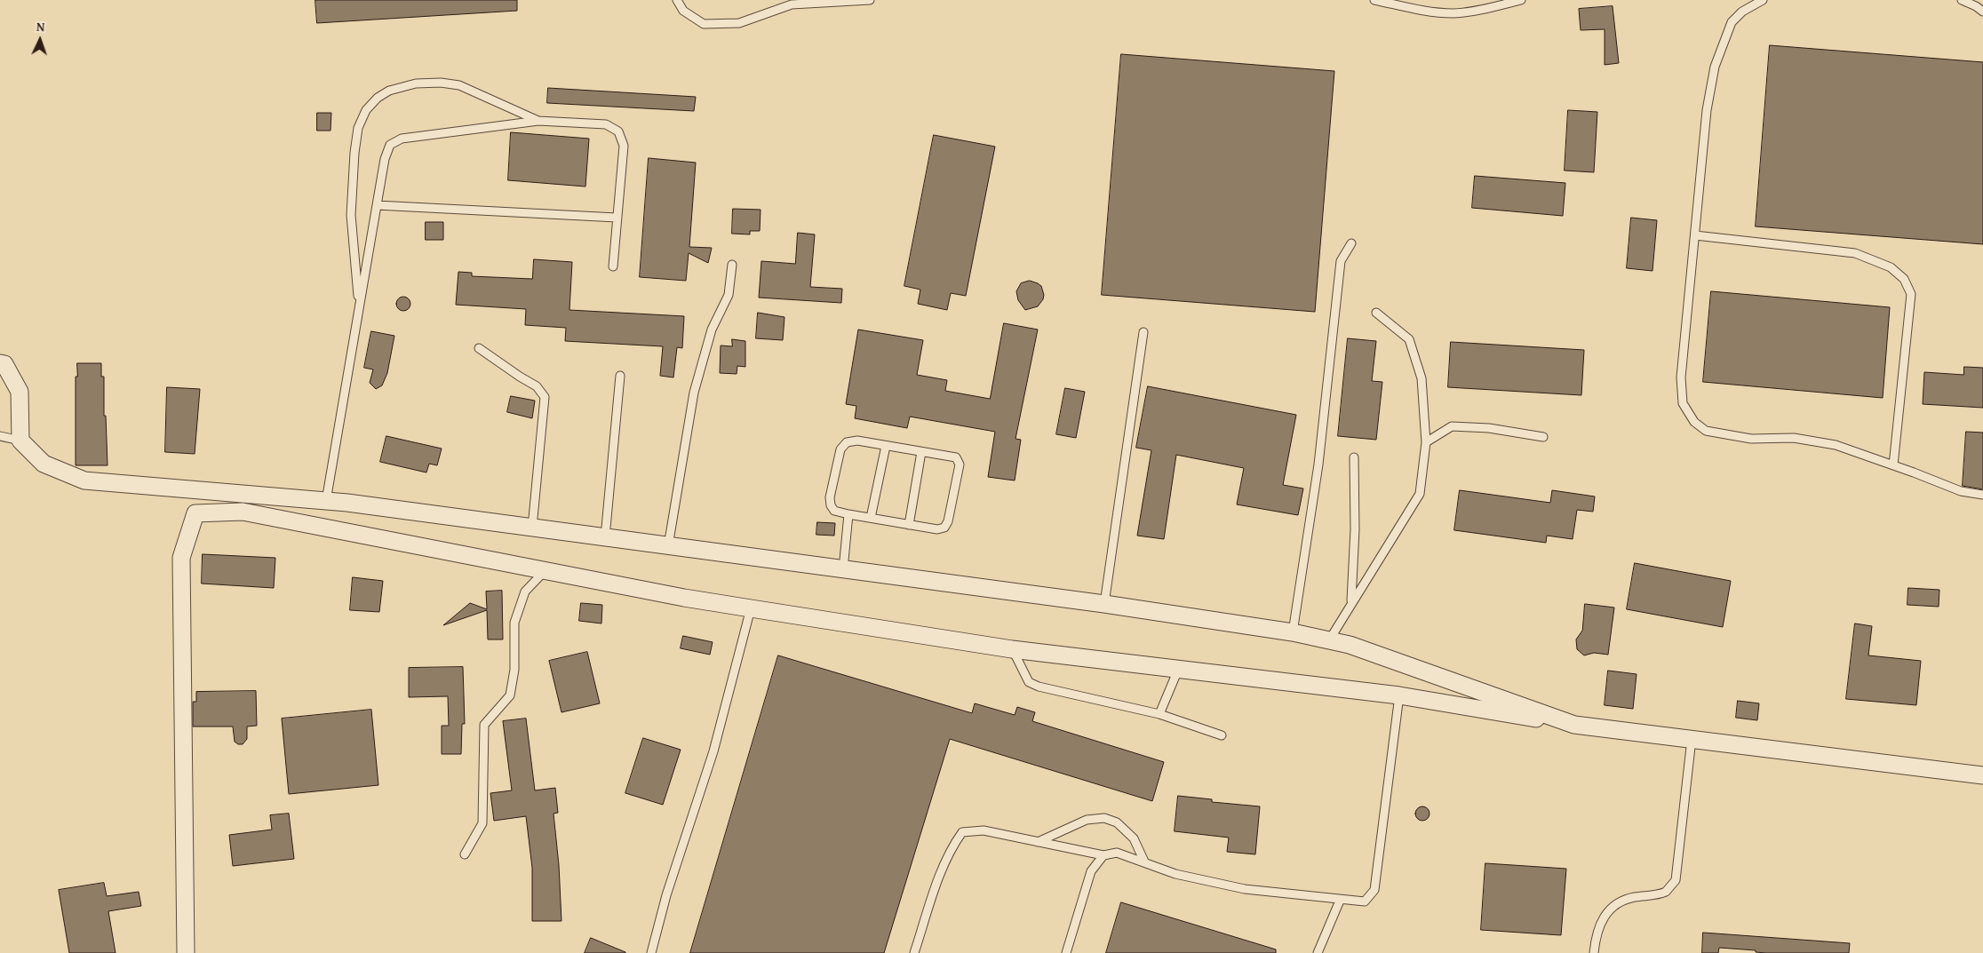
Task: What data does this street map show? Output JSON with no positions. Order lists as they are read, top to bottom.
{
  "north": "top"
}
